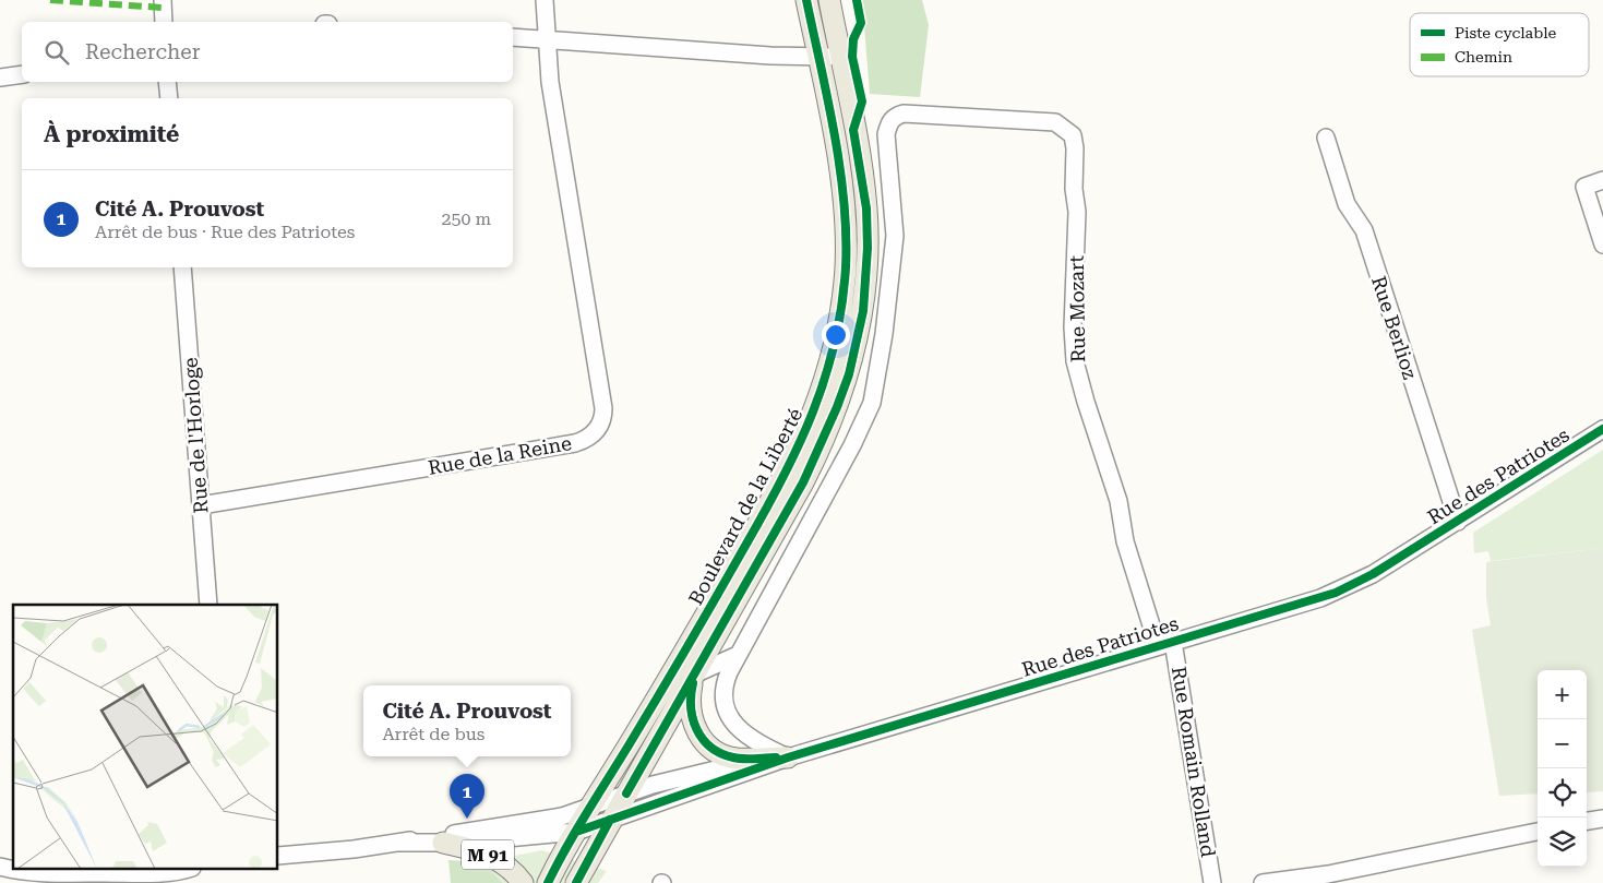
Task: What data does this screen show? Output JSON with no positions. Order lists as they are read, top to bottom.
{
  "streets": {
    "main road": ["Boulevard de la Liberté", "M 91"],
    "street": [
      "Rue Mozart",
      "Rue Berlioz",
      "Rue de l'Horloge",
      "Rue de la Reine",
      "Rue des Patriotes",
      "Rue Romain Rolland"
    ]
  },
  "crossings": [
    ["Rue Mozart", "Rue des Patriotes"],
    ["Rue Mozart", "Rue Romain Rolland"],
    ["Rue Berlioz", "Rue des Patriotes"],
    ["Rue de l'Horloge", "Rue de la Reine"],
    ["Rue des Patriotes", "Boulevard de la Liberté"],
    ["Rue des Patriotes", "Rue Romain Rolland"],
    ["Rue des Patriotes", "M 91"],
    ["Boulevard de la Liberté", "M 91"]
  ],
  "legend": ["Piste cyclable", "Chemin"],
  "page": {
    "search": "Rechercher",
    "heading": "À proximité",
    "list": [
      {
        "mark": "1",
        "name": "Cité A. Prouvost",
        "note": "Arrêt de bus · Rue des Patriotes",
        "value": "250 m"
      }
    ],
    "map_buttons": ["+", "−"],
    "popup": ["Cité A. Prouvost", "Arrêt de bus"],
    "pins": "1"
  }
}
